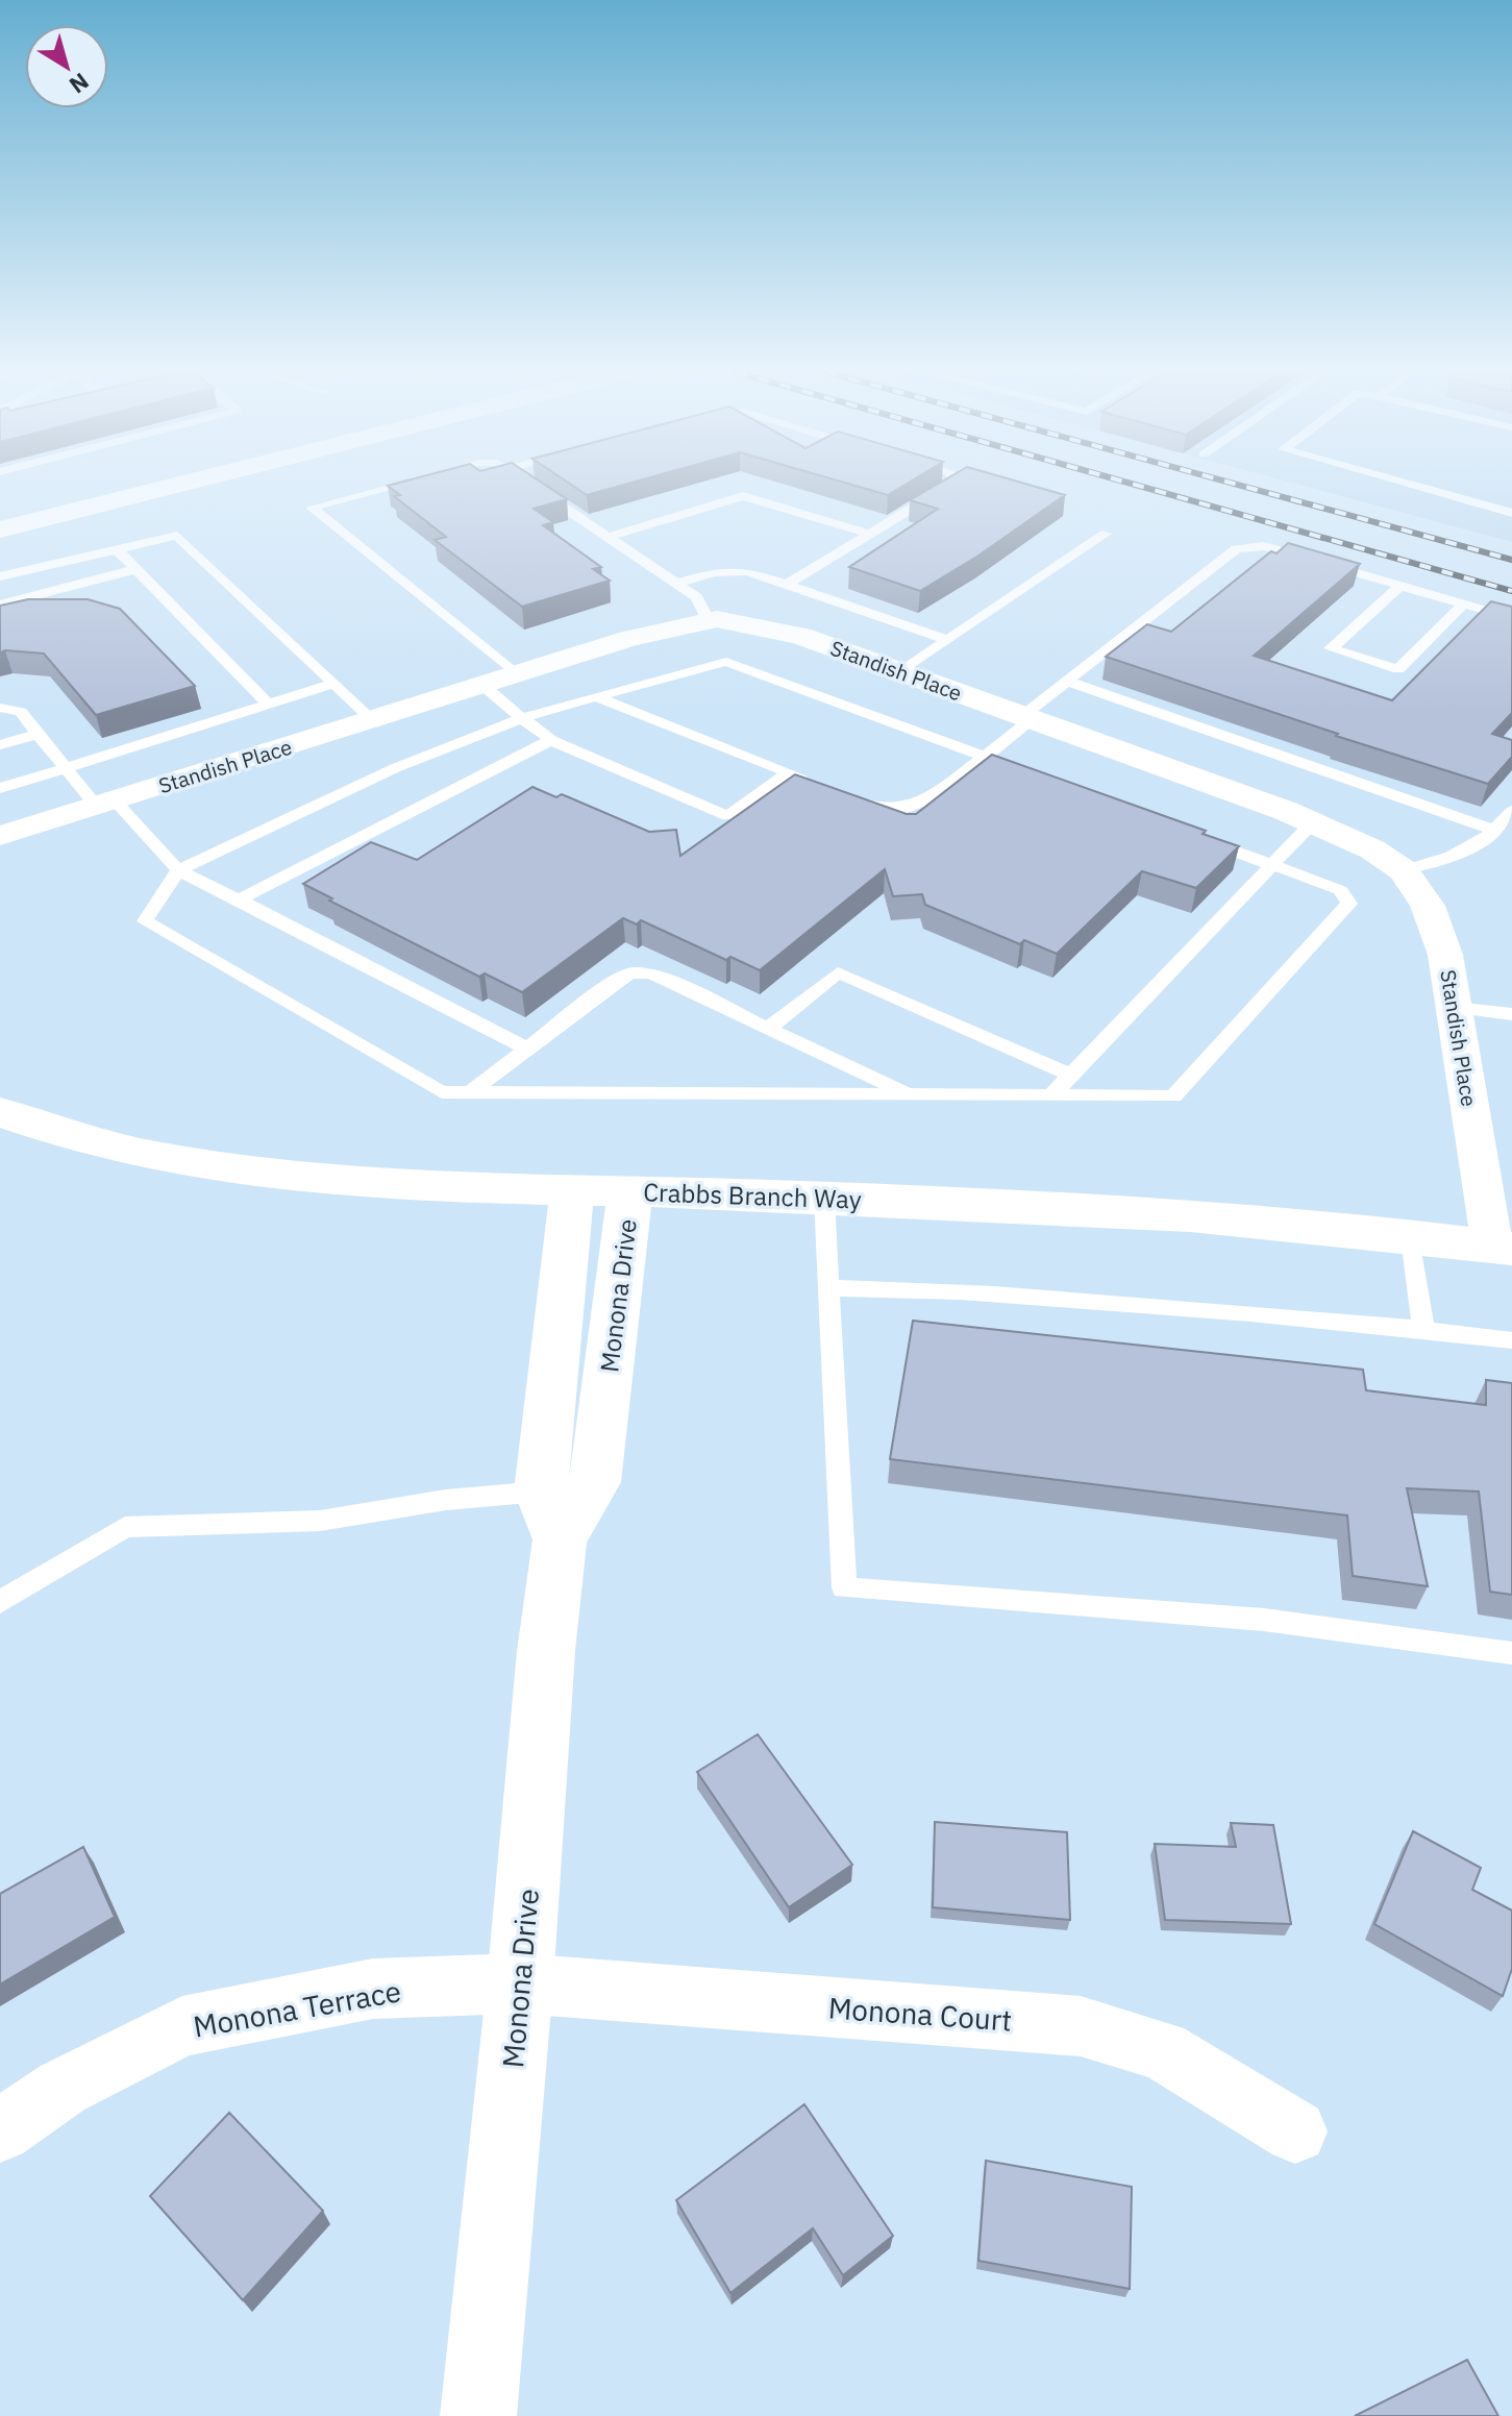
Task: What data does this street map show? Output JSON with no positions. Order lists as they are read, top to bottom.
{
  "streets": {
    "street": [
      "Standish Place",
      "Crabbs Branch Way",
      "Monona Drive",
      "Monona Terrace",
      "Monona Court"
    ]
  },
  "crossings": [
    ["Standish Place", "Crabbs Branch Way"],
    ["Crabbs Branch Way", "Monona Drive"],
    ["Monona Drive", "Monona Terrace"],
    ["Monona Drive", "Monona Court"],
    ["Monona Terrace", "Monona Court"]
  ],
  "north": "bottom right"
}
